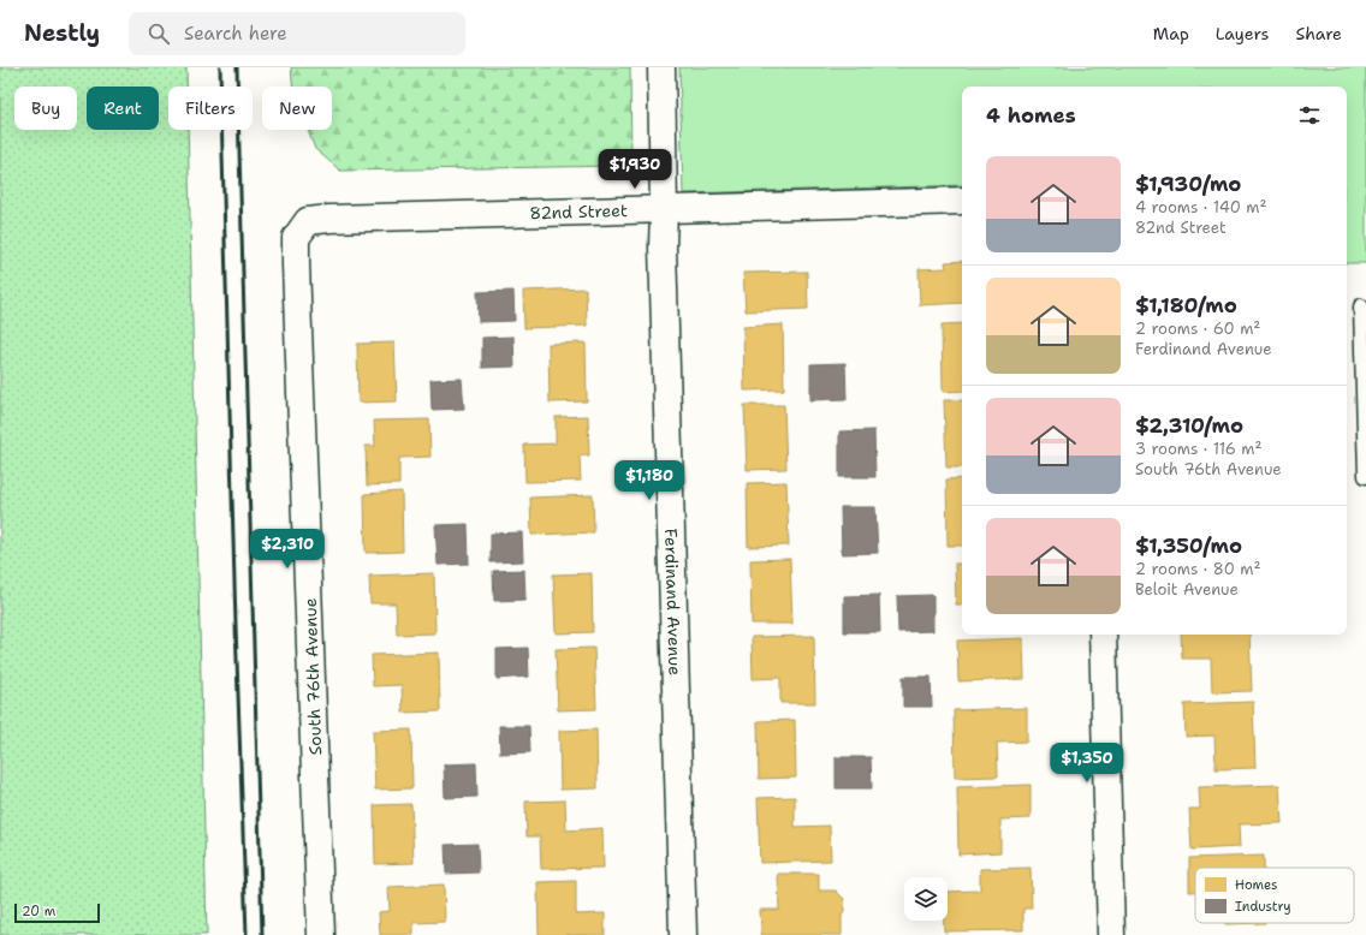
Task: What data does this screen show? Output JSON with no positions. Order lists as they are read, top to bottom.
{
  "streets": {
    "street": ["82nd Street", "Ferdinand Avenue", "South 76th Avenue"]
  },
  "crossings": [
    ["82nd Street", "Ferdinand Avenue"],
    ["82nd Street", "South 76th Avenue"]
  ],
  "legend": ["Homes", "Industry"],
  "scale_bar": "20 m",
  "page": {
    "header": "Nestly",
    "search": "Search here",
    "nav": ["Map", "Layers", "Share"],
    "chip": [
      "Buy",
      "Rent",
      "Filters",
      "New"
    ],
    "heading": "4 homes",
    "list": [
      {
        "name": "$1,930/mo",
        "note": "4 rooms · 140 m² · 82nd Street"
      },
      {
        "name": "$1,180/mo",
        "note": "2 rooms · 60 m² · Ferdinand Avenue"
      },
      {
        "name": "$2,310/mo",
        "note": "3 rooms · 116 m² · South 76th Avenue"
      },
      {
        "name": "$1,350/mo",
        "note": "2 rooms · 80 m² · Beloit Avenue"
      }
    ],
    "price": [
      "$1,930",
      "$1,180",
      "$2,310",
      "$1,350"
    ],
    "scale": "20 m"
  }
}
